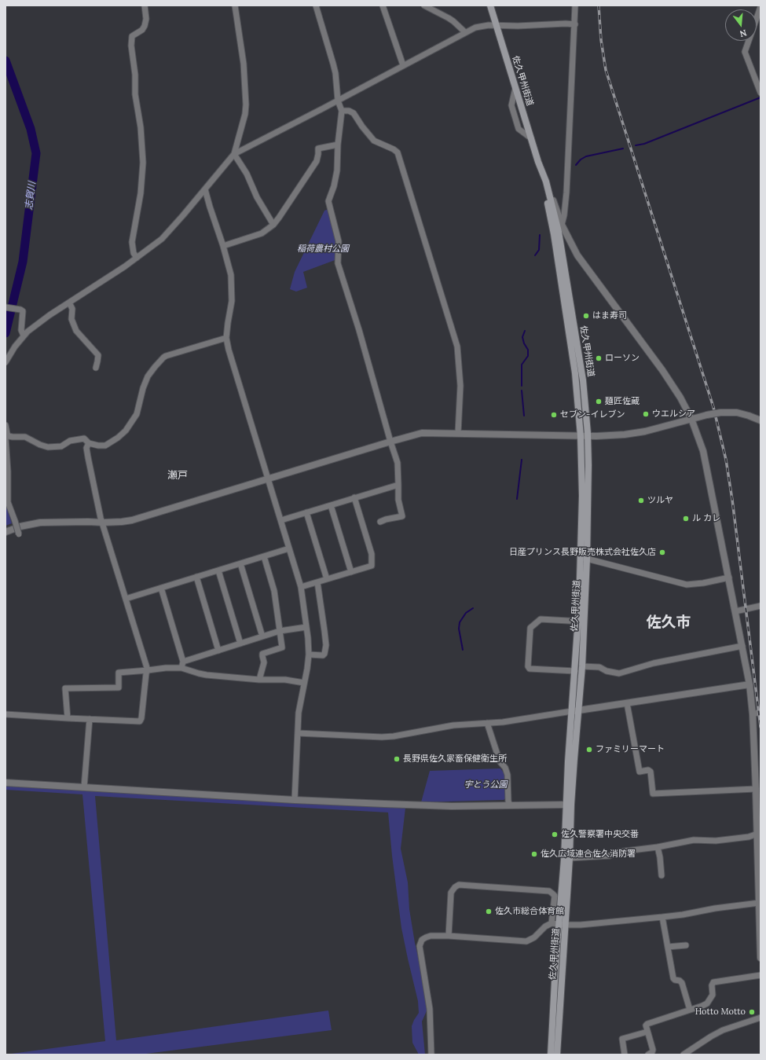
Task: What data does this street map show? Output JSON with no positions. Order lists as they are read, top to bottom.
{
  "streets": {
    "main road": ["佐久甲州街道"]
  },
  "districts": ["瀬戸", "佐久市"],
  "water": ["志賀川"],
  "parks": ["稲荷農村公園", "宇とう公園"],
  "places": [
    "はま寿司",
    "ローソン",
    "麺匠佐蔵",
    "ウエルシア",
    "セブン-イレブン",
    "ツルヤ",
    "ル カレ",
    "日産プリンス長野販売株式会社佐久店",
    "ファミリーマート",
    "長野県佐久家畜保健衛生所",
    "佐久警察署中央交番",
    "佐久広域連合佐久消防署",
    "佐久市総合体育館",
    "Hotto Motto"
  ],
  "north": "bottom"
}
